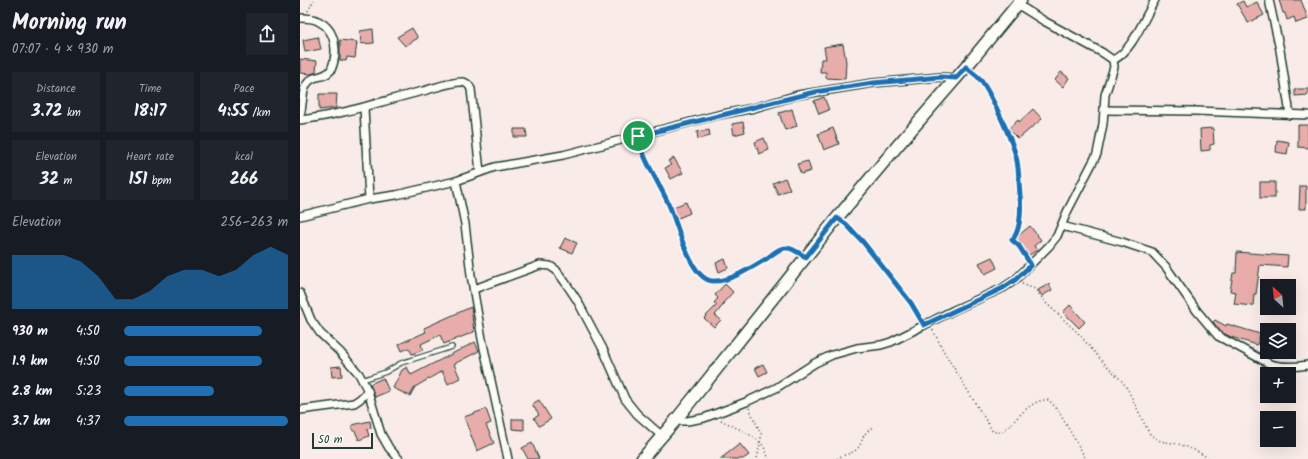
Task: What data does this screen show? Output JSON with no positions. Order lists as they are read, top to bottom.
{
  "scale_bar": "50 m",
  "north": "top left",
  "page": {
    "heading": ["Morning run", "07:07 · 4 × 930 m"],
    "stats": [
      ["Distance", "3.72 km"],
      ["Time", "18:17"],
      ["Pace", "4:55 /km"],
      ["Elevation", "32 m"],
      ["Heart rate", "151 bpm"],
      ["kcal", "266"]
    ],
    "chart": ["Elevation", "256–263 m"],
    "map_buttons": ["+", "−"],
    "list": [
      {
        "name": "930 m",
        "note": "4:50"
      },
      {
        "name": "1.9 km",
        "note": "4:50"
      },
      {
        "name": "2.8 km",
        "note": "5:23"
      },
      {
        "name": "3.7 km",
        "note": "4:37"
      }
    ],
    "scale": "50 m"
  }
}
